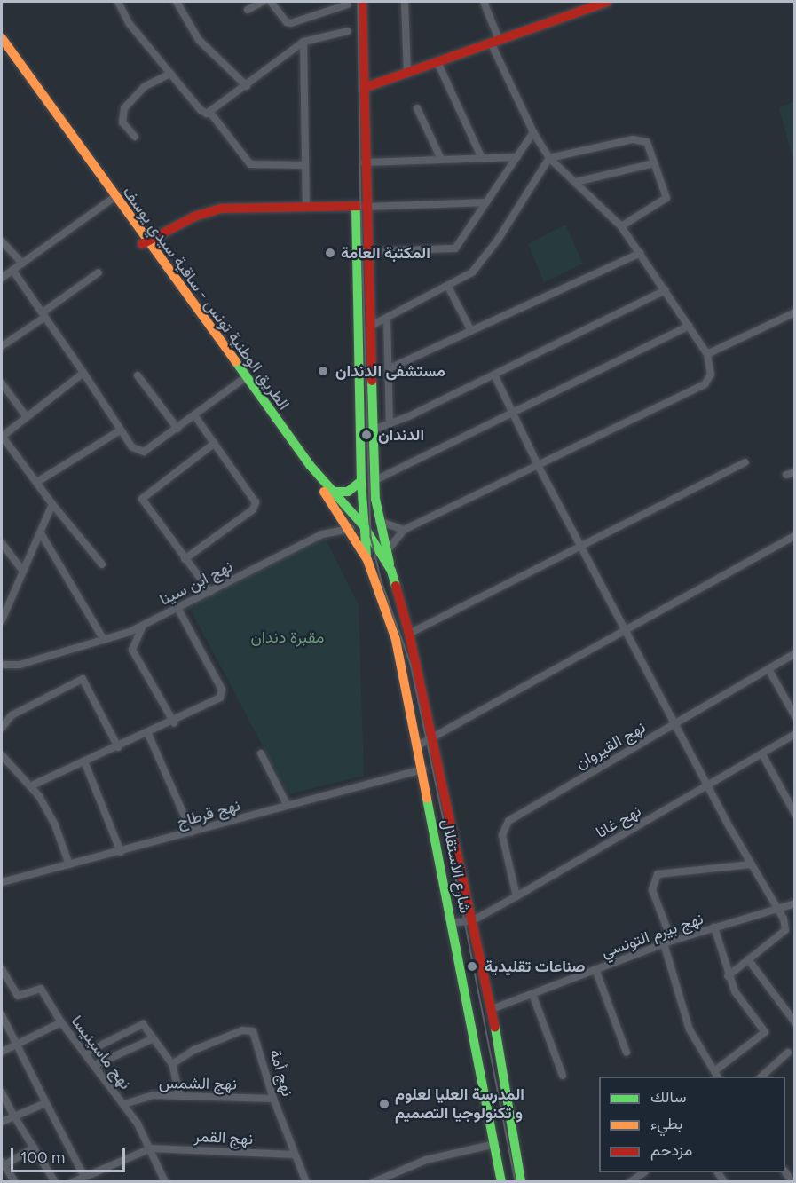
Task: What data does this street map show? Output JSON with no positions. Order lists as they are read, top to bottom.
{
  "streets": {
    "main road": ["الطريق الوطنية تونس - ساقية سيدي يوسف", "شارع الاستقلال"],
    "street": [
      "نهج ابن سينا",
      "نهج القيروان",
      "نهج قرطاج",
      "نهج غانا",
      "نهج بيرم التونسي",
      "نهج ماسينيسا",
      "نهج أمة",
      "نهج الشمس",
      "نهج القمر"
    ]
  },
  "crossings": [
    ["الطريق الوطنية تونس - ساقية سيدي يوسف", "نهج ابن سينا"],
    ["الطريق الوطنية تونس - ساقية سيدي يوسف", "شارع الاستقلال"],
    ["نهج القيروان", "نهج غانا"],
    ["نهج قرطاج", "شارع الاستقلال"],
    ["نهج غانا", "شارع الاستقلال"],
    ["شارع الاستقلال", "نهج بيرم التونسي"],
    ["نهج ماسينيسا", "نهج الشمس"],
    ["نهج ماسينيسا", "نهج القمر"],
    ["نهج أمة", "نهج الشمس"],
    ["نهج أمة", "نهج القمر"]
  ],
  "parks": ["مقبرة دندان"],
  "places": [
    "المكتبة العامة",
    "مستشفى الدندان",
    "الدندان",
    "صناعات تقليدية",
    "المدرسة العليا لعلوم و تكنولوجيا التصميم"
  ],
  "legend": ["سالك", "بطيء", "مزدحم"],
  "scale_bar": "100 m"
}
